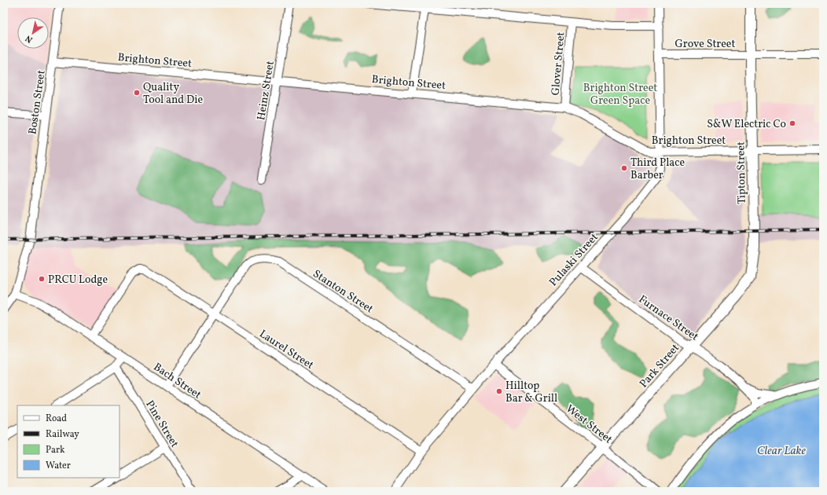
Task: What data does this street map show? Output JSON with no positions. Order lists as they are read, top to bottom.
{
  "streets": {
    "street": [
      "Grove Street",
      "Brighton Street",
      "Glover Street",
      "Heinz Street",
      "Boston Street",
      "Tipton Street",
      "Pulaski Street",
      "Stanton Street",
      "Furnace Street",
      "Laurel Street",
      "Park Street",
      "Bach Street",
      "Pine Street",
      "West Street"
    ]
  },
  "crossings": [
    ["Grove Street", "Tipton Street"],
    ["Grove Street", "Pulaski Street"],
    ["Brighton Street", "Glover Street"],
    ["Brighton Street", "Heinz Street"],
    ["Brighton Street", "Boston Street"],
    ["Brighton Street", "Tipton Street"],
    ["Brighton Street", "Pulaski Street"],
    ["Boston Street", "Bach Street"],
    ["Tipton Street", "Park Street"],
    ["Pulaski Street", "Stanton Street"],
    ["Pulaski Street", "Furnace Street"],
    ["Pulaski Street", "Laurel Street"],
    ["Pulaski Street", "West Street"],
    ["Stanton Street", "Laurel Street"],
    ["Furnace Street", "Park Street"],
    ["Laurel Street", "Bach Street"],
    ["Park Street", "West Street"]
  ],
  "water": ["Clear Lake"],
  "parks": ["Brighton Street Green Space"],
  "places": [
    "Quality Tool and Die",
    "S&W Electric Co",
    "Third Place Barber",
    "PRCU Lodge",
    "Hilltop Bar & Grill"
  ],
  "legend": [
    "Road",
    "Railway",
    "Park",
    "Water"
  ],
  "north": "bottom left"
}
